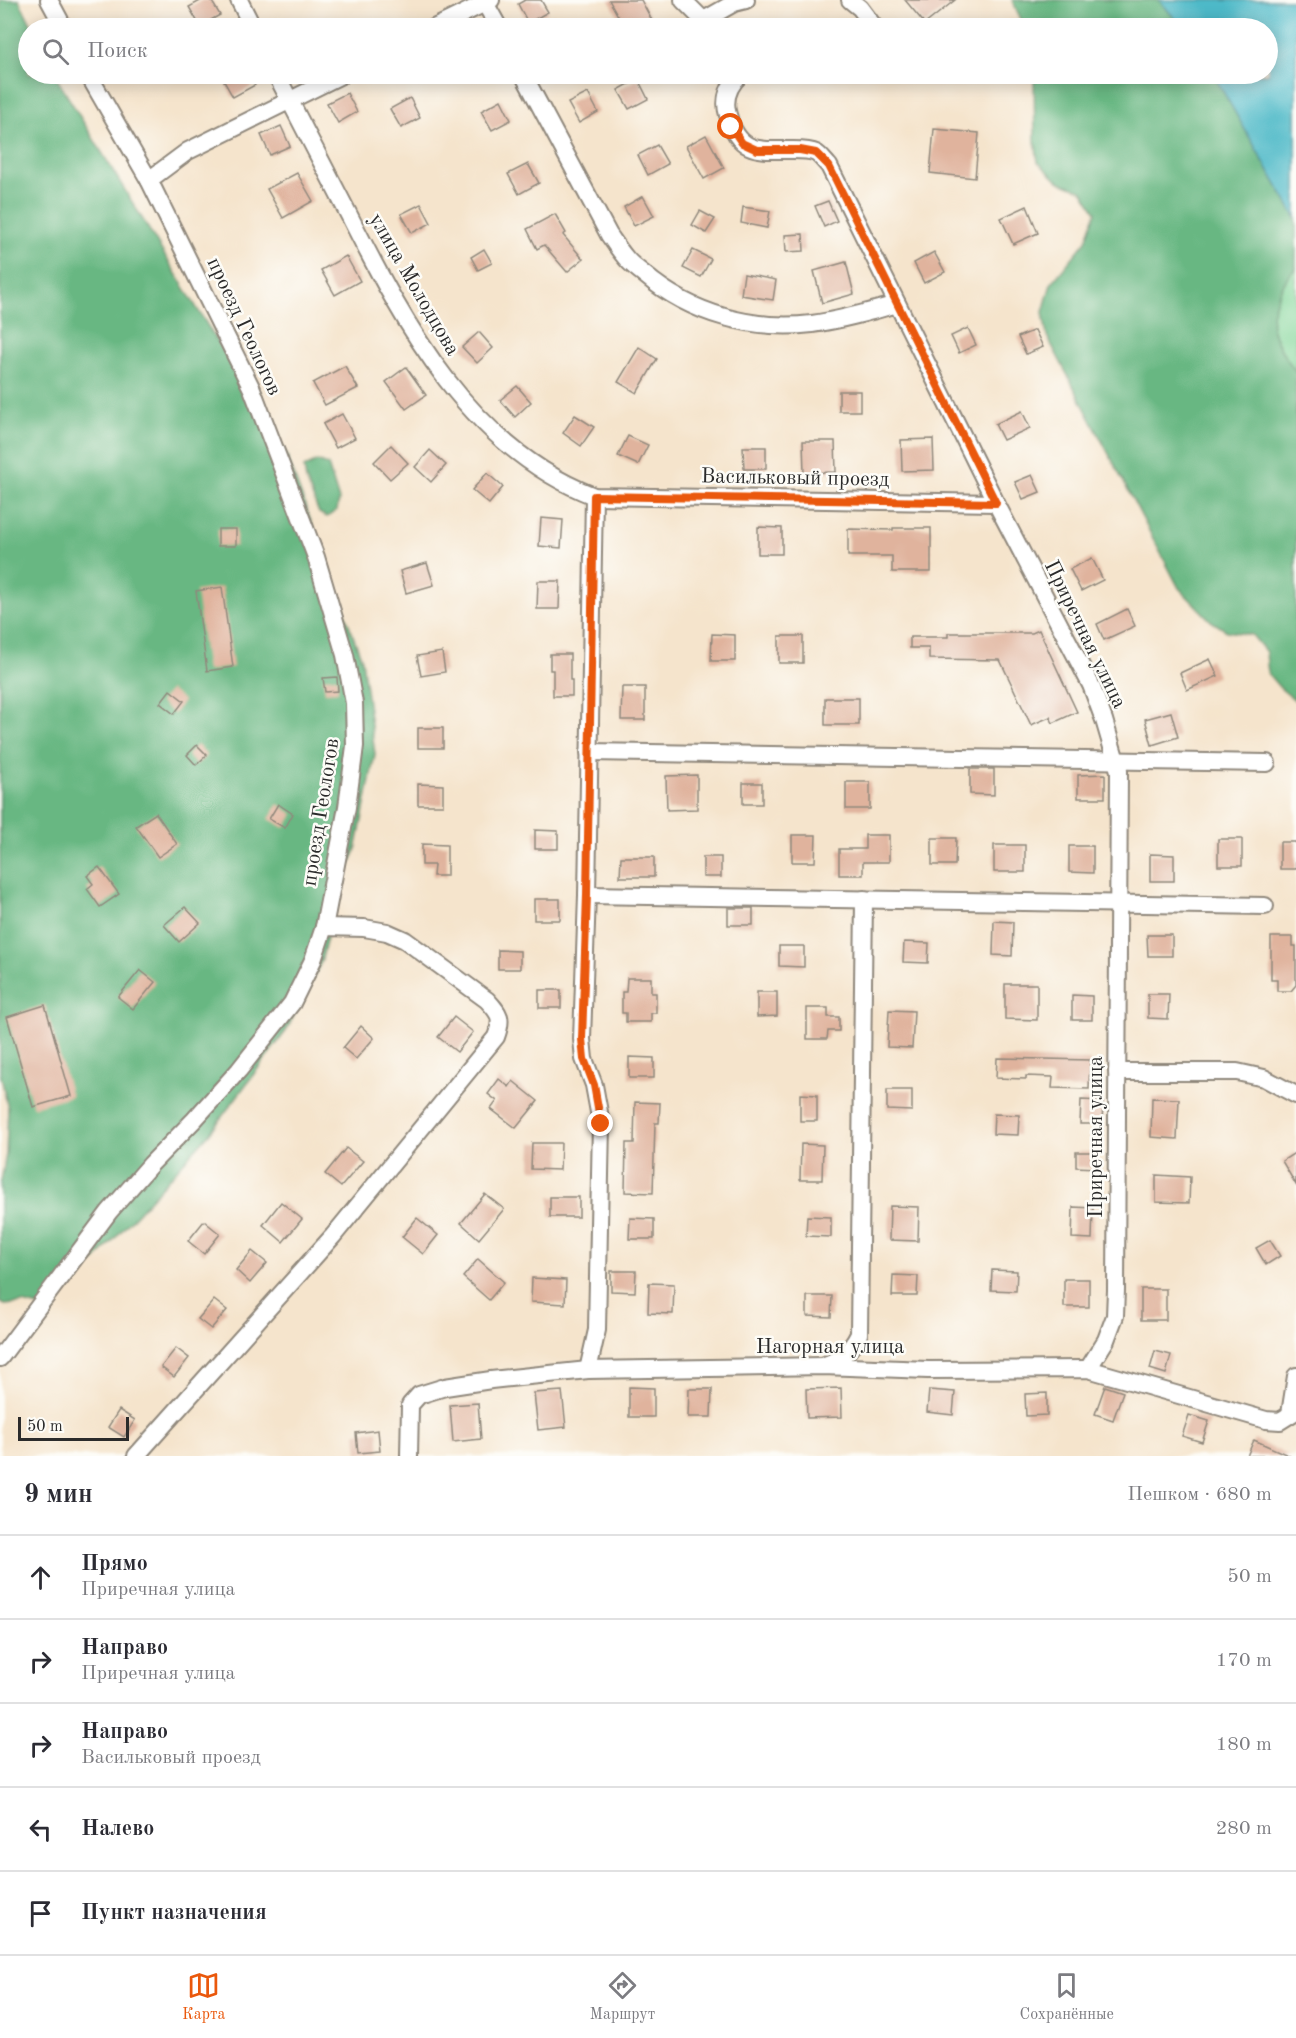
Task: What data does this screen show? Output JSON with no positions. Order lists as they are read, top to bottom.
{
  "streets": {
    "street": [
      "улица Молодцова",
      "проезд Геологов",
      "Васильковый проезд",
      "Приречная улица",
      "Нагорная улица"
    ]
  },
  "crossings": [
    ["улица Молодцова", "Васильковый проезд"],
    ["Васильковый проезд", "Приречная улица"],
    ["Приречная улица", "Нагорная улица"]
  ],
  "scale_bar": "50 m",
  "page": {
    "search": "Поиск",
    "scale": "50 m",
    "heading": ["9 мин", "Пешком · 680 m"],
    "list": [
      ["Прямо", "Приречная улица", "50 m"],
      ["Направо", "Приречная улица", "170 m"],
      ["Направо", "Васильковый проезд", "180 m"],
      ["Налево", "280 m"],
      "Пункт назначения"
    ],
    "nav": ["Карта", "Маршрут", "Сохранённые"]
  }
}
